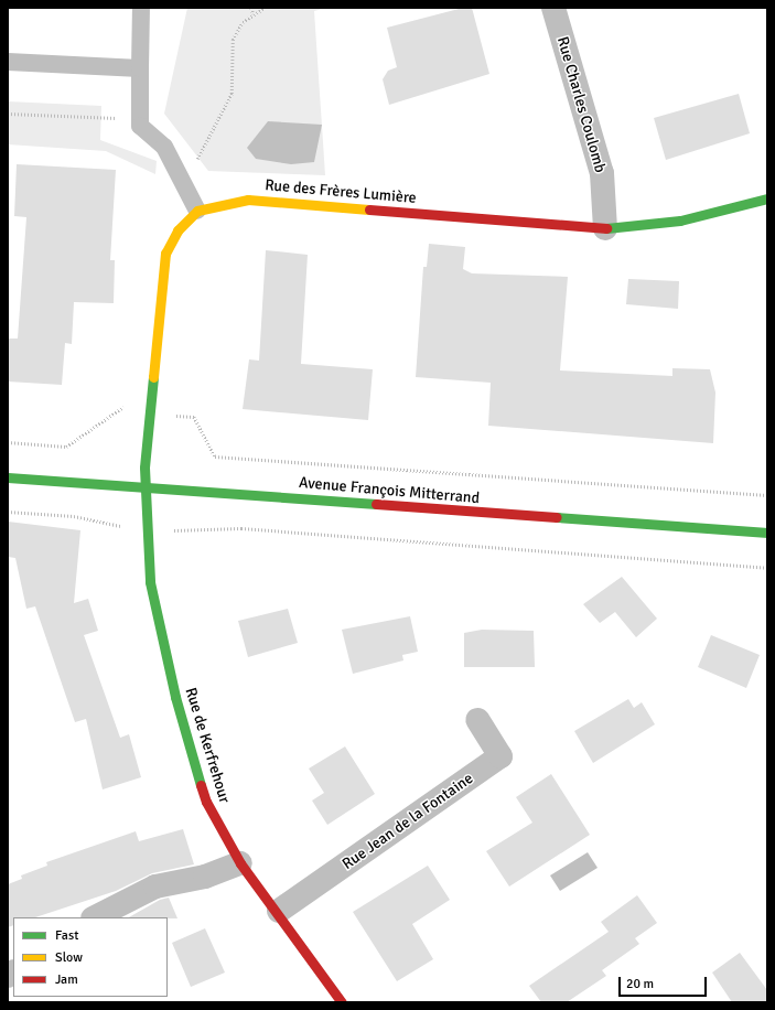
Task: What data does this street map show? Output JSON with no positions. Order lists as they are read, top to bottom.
{
  "streets": {
    "street": [
      "Rue Charles Coulomb",
      "Rue des Frères Lumière",
      "Avenue François Mitterrand",
      "Rue de Kerfrehour",
      "Rue Jean de la Fontaine"
    ]
  },
  "crossings": [
    ["Rue Charles Coulomb", "Rue des Frères Lumière"],
    ["Avenue François Mitterrand", "Rue de Kerfrehour"],
    ["Rue de Kerfrehour", "Rue Jean de la Fontaine"]
  ],
  "legend": ["Fast", "Slow", "Jam"],
  "scale_bar": "20 m"
}
